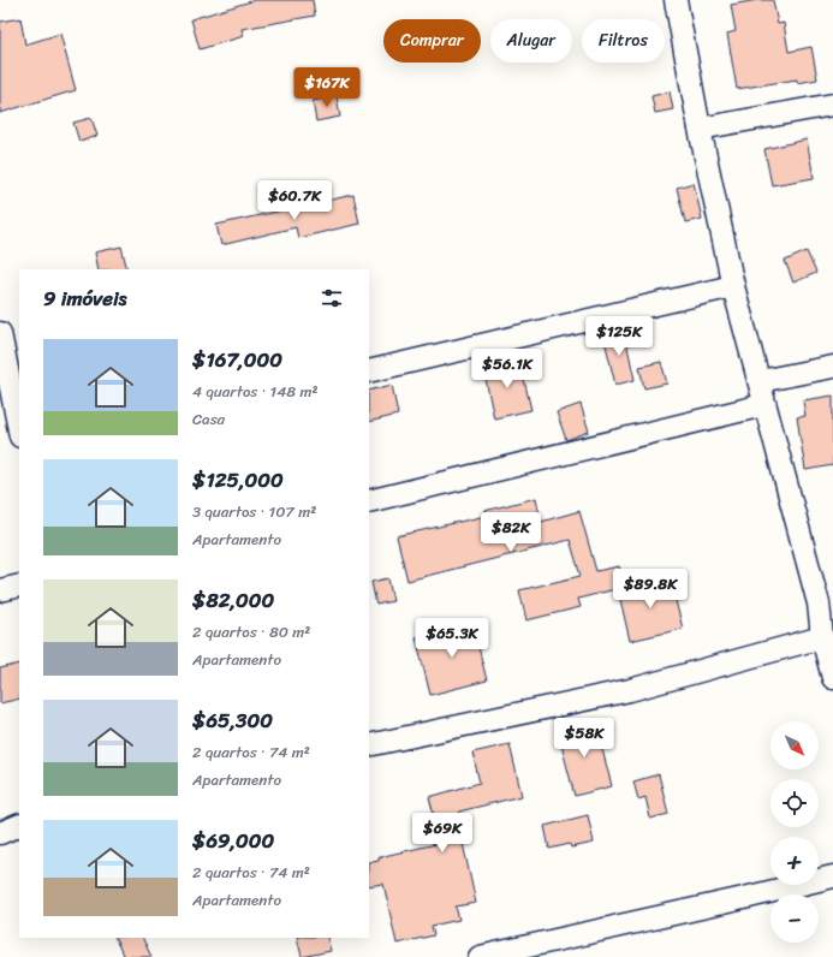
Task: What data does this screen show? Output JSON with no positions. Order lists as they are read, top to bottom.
{
  "north": "bottom right",
  "page": {
    "chip": ["Comprar", "Alugar", "Filtros"],
    "price": [
      "$167K",
      "$60.7K",
      "$125K",
      "$56.1K",
      "$82K",
      "$89.8K",
      "$65.3K",
      "$58K",
      "$69K"
    ],
    "heading": "9 imóveis",
    "list": [
      {
        "name": "$167,000",
        "note": "4 quartos · 148 m² · Casa"
      },
      {
        "name": "$125,000",
        "note": "3 quartos · 107 m² · Apartamento"
      },
      {
        "name": "$82,000",
        "note": "2 quartos · 80 m² · Apartamento"
      },
      {
        "name": "$65,300",
        "note": "2 quartos · 74 m² · Apartamento"
      },
      {
        "name": "$69,000",
        "note": "2 quartos · 74 m² · Apartamento"
      }
    ],
    "map_buttons": ["+", "−"]
  }
}
